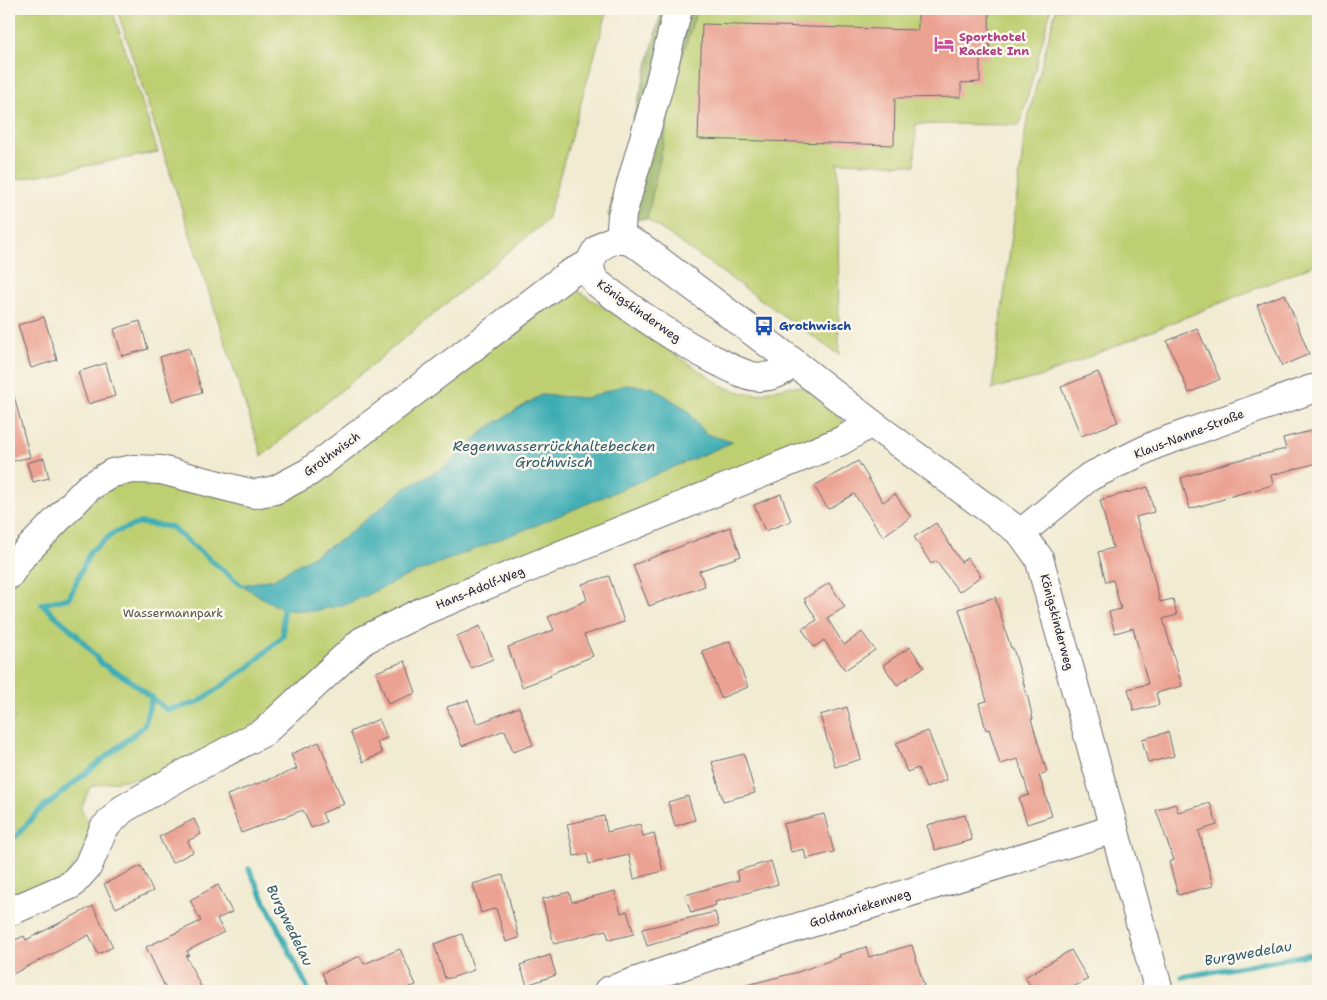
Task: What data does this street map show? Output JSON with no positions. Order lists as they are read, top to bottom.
{
  "streets": {
    "street": [
      "Königskinderweg",
      "Klaus-Nanne-Straße",
      "Grothwisch",
      "Hans-Adolf-Weg",
      "Goldmariekenweg"
    ]
  },
  "crossings": [
    ["Königskinderweg", "Klaus-Nanne-Straße"],
    ["Königskinderweg", "Grothwisch"],
    ["Königskinderweg", "Hans-Adolf-Weg"],
    ["Königskinderweg", "Goldmariekenweg"]
  ],
  "water": ["Regenwasserrückhaltebecken Grothwisch", "Burgwedelau"],
  "parks": ["Wassermannpark"],
  "places": {
    "hotel": ["Sporthotel Racket Inn"],
    "bus stop": ["Grothwisch"]
  }
}
